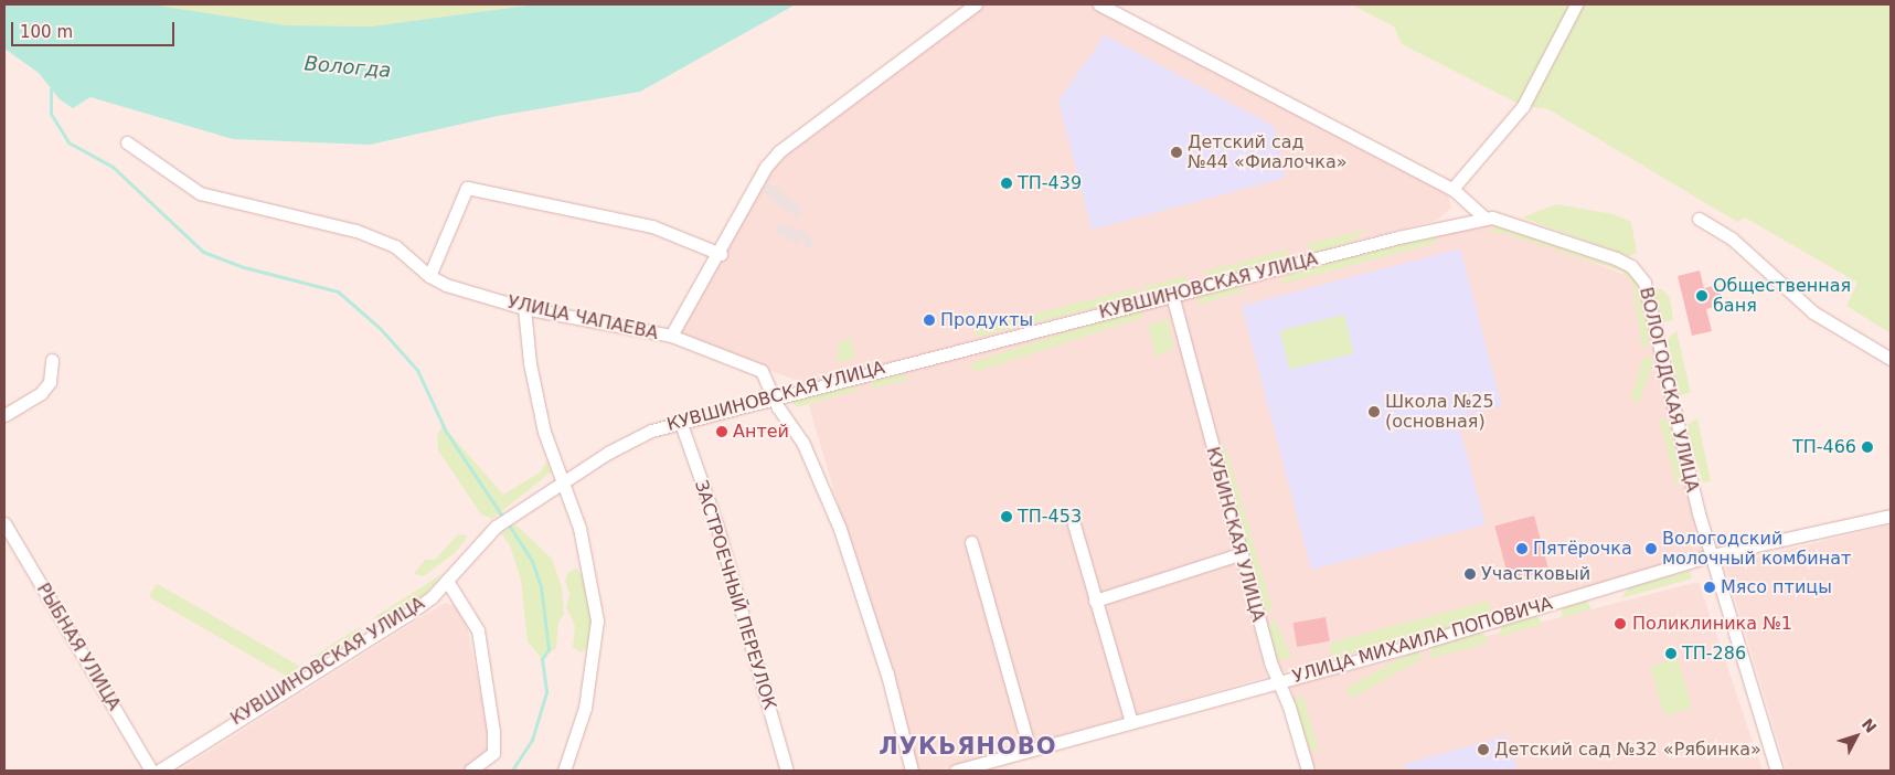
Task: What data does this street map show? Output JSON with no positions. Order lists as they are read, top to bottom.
{
  "streets": {
    "street": [
      "КУВШИНОВСКАЯ УЛИЦА",
      "УЛИЦА ЧАПАЕВА",
      "ВОЛОГОДСКАЯ УЛИЦА",
      "КУБИНСКАЯ УЛИЦА",
      "ЗАСТРОЕЧНЫЙ ПЕРЕУЛОК",
      "УЛИЦА МИХАИЛА ПОПОВИЧА",
      "РЫБНАЯ УЛИЦА"
    ]
  },
  "crossings": [
    ["КУВШИНОВСКАЯ УЛИЦА", "УЛИЦА ЧАПАЕВА"],
    ["КУВШИНОВСКАЯ УЛИЦА", "ВОЛОГОДСКАЯ УЛИЦА"],
    ["КУВШИНОВСКАЯ УЛИЦА", "КУБИНСКАЯ УЛИЦА"],
    ["КУВШИНОВСКАЯ УЛИЦА", "ЗАСТРОЕЧНЫЙ ПЕРЕУЛОК"],
    ["ВОЛОГОДСКАЯ УЛИЦА", "УЛИЦА МИХАИЛА ПОПОВИЧА"],
    ["КУБИНСКАЯ УЛИЦА", "УЛИЦА МИХАИЛА ПОПОВИЧА"]
  ],
  "districts": ["ЛУКЬЯНОВО"],
  "water": ["Вологда"],
  "places": [
    "Детский сад №44 «Фиалочка»",
    "ТП-439",
    "Общественная баня",
    "Продукты",
    "Школа №25 (основная)",
    "Антей",
    "ТП-466",
    "ТП-453",
    "Пятёрочка",
    "Вологодский молочный комбинат",
    "Участковый",
    "Мясо птицы",
    "Поликлиника №1",
    "ТП-286",
    "Детский сад №32 «Рябинка»"
  ],
  "scale_bar": "100 m",
  "north": "top right"
}
